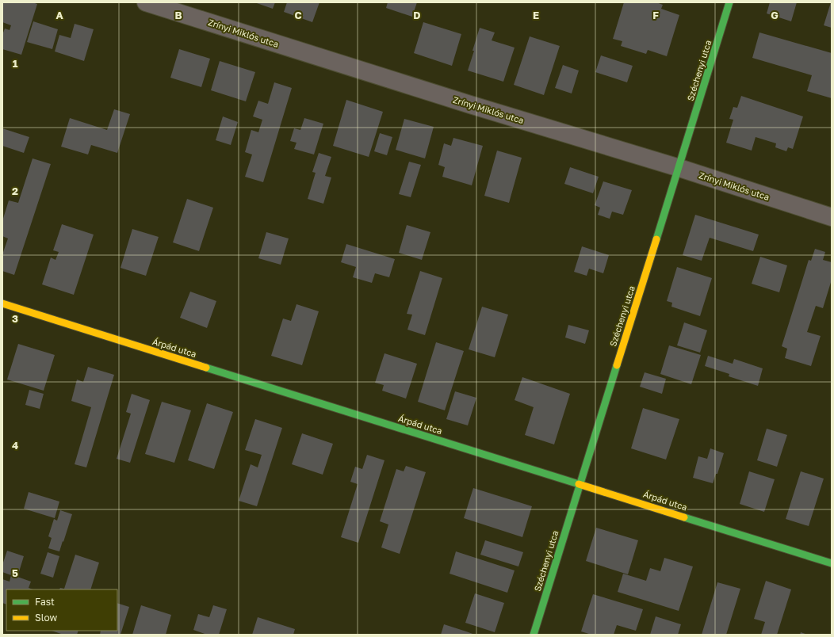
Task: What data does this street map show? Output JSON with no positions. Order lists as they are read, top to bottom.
{
  "streets": {
    "street": ["Zrínyi Miklós utca", "Széchenyi utca", "Árpád utca"]
  },
  "crossings": [
    ["Zrínyi Miklós utca", "Széchenyi utca"],
    ["Széchenyi utca", "Árpád utca"]
  ],
  "legend": ["Fast", "Slow"],
  "grid": {
    "columns": [
      "A",
      "B",
      "C",
      "D",
      "E",
      "F",
      "G"
    ],
    "rows": [
      "1",
      "2",
      "3",
      "4",
      "5"
    ]
  }
}
